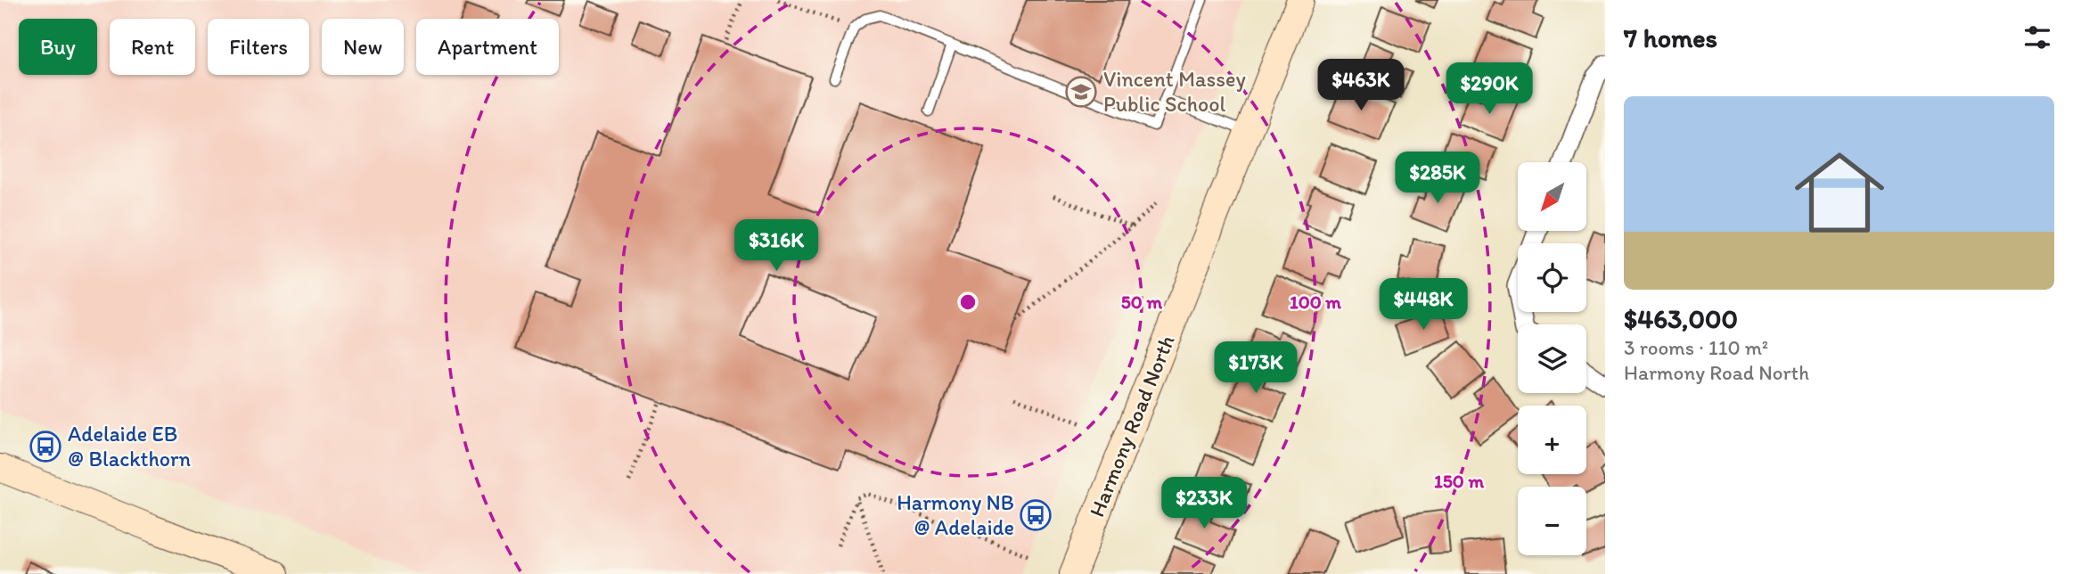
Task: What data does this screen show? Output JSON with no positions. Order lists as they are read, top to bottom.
{
  "streets": {
    "main road": ["Harmony Road North"]
  },
  "places": {
    "school or university": ["Vincent Massey Public School"],
    "bus stop": ["Adelaide EB @ Blackthorn", "Harmony NB @ Adelaide"]
  },
  "north": "bottom left",
  "page": {
    "heading": "7 homes",
    "chip": [
      "Buy",
      "Rent",
      "Filters",
      "New",
      "Apartment"
    ],
    "price": [
      "$463K",
      "$290K",
      "$285K",
      "$316K",
      "$448K",
      "$173K",
      "$233K"
    ],
    "list": [
      {
        "name": "$463,000",
        "note": "3 rooms · 110 m² · Harmony Road North"
      }
    ],
    "map_buttons": ["+", "−"]
  },
  "rings": ["50 m", "100 m", "150 m"]
}
